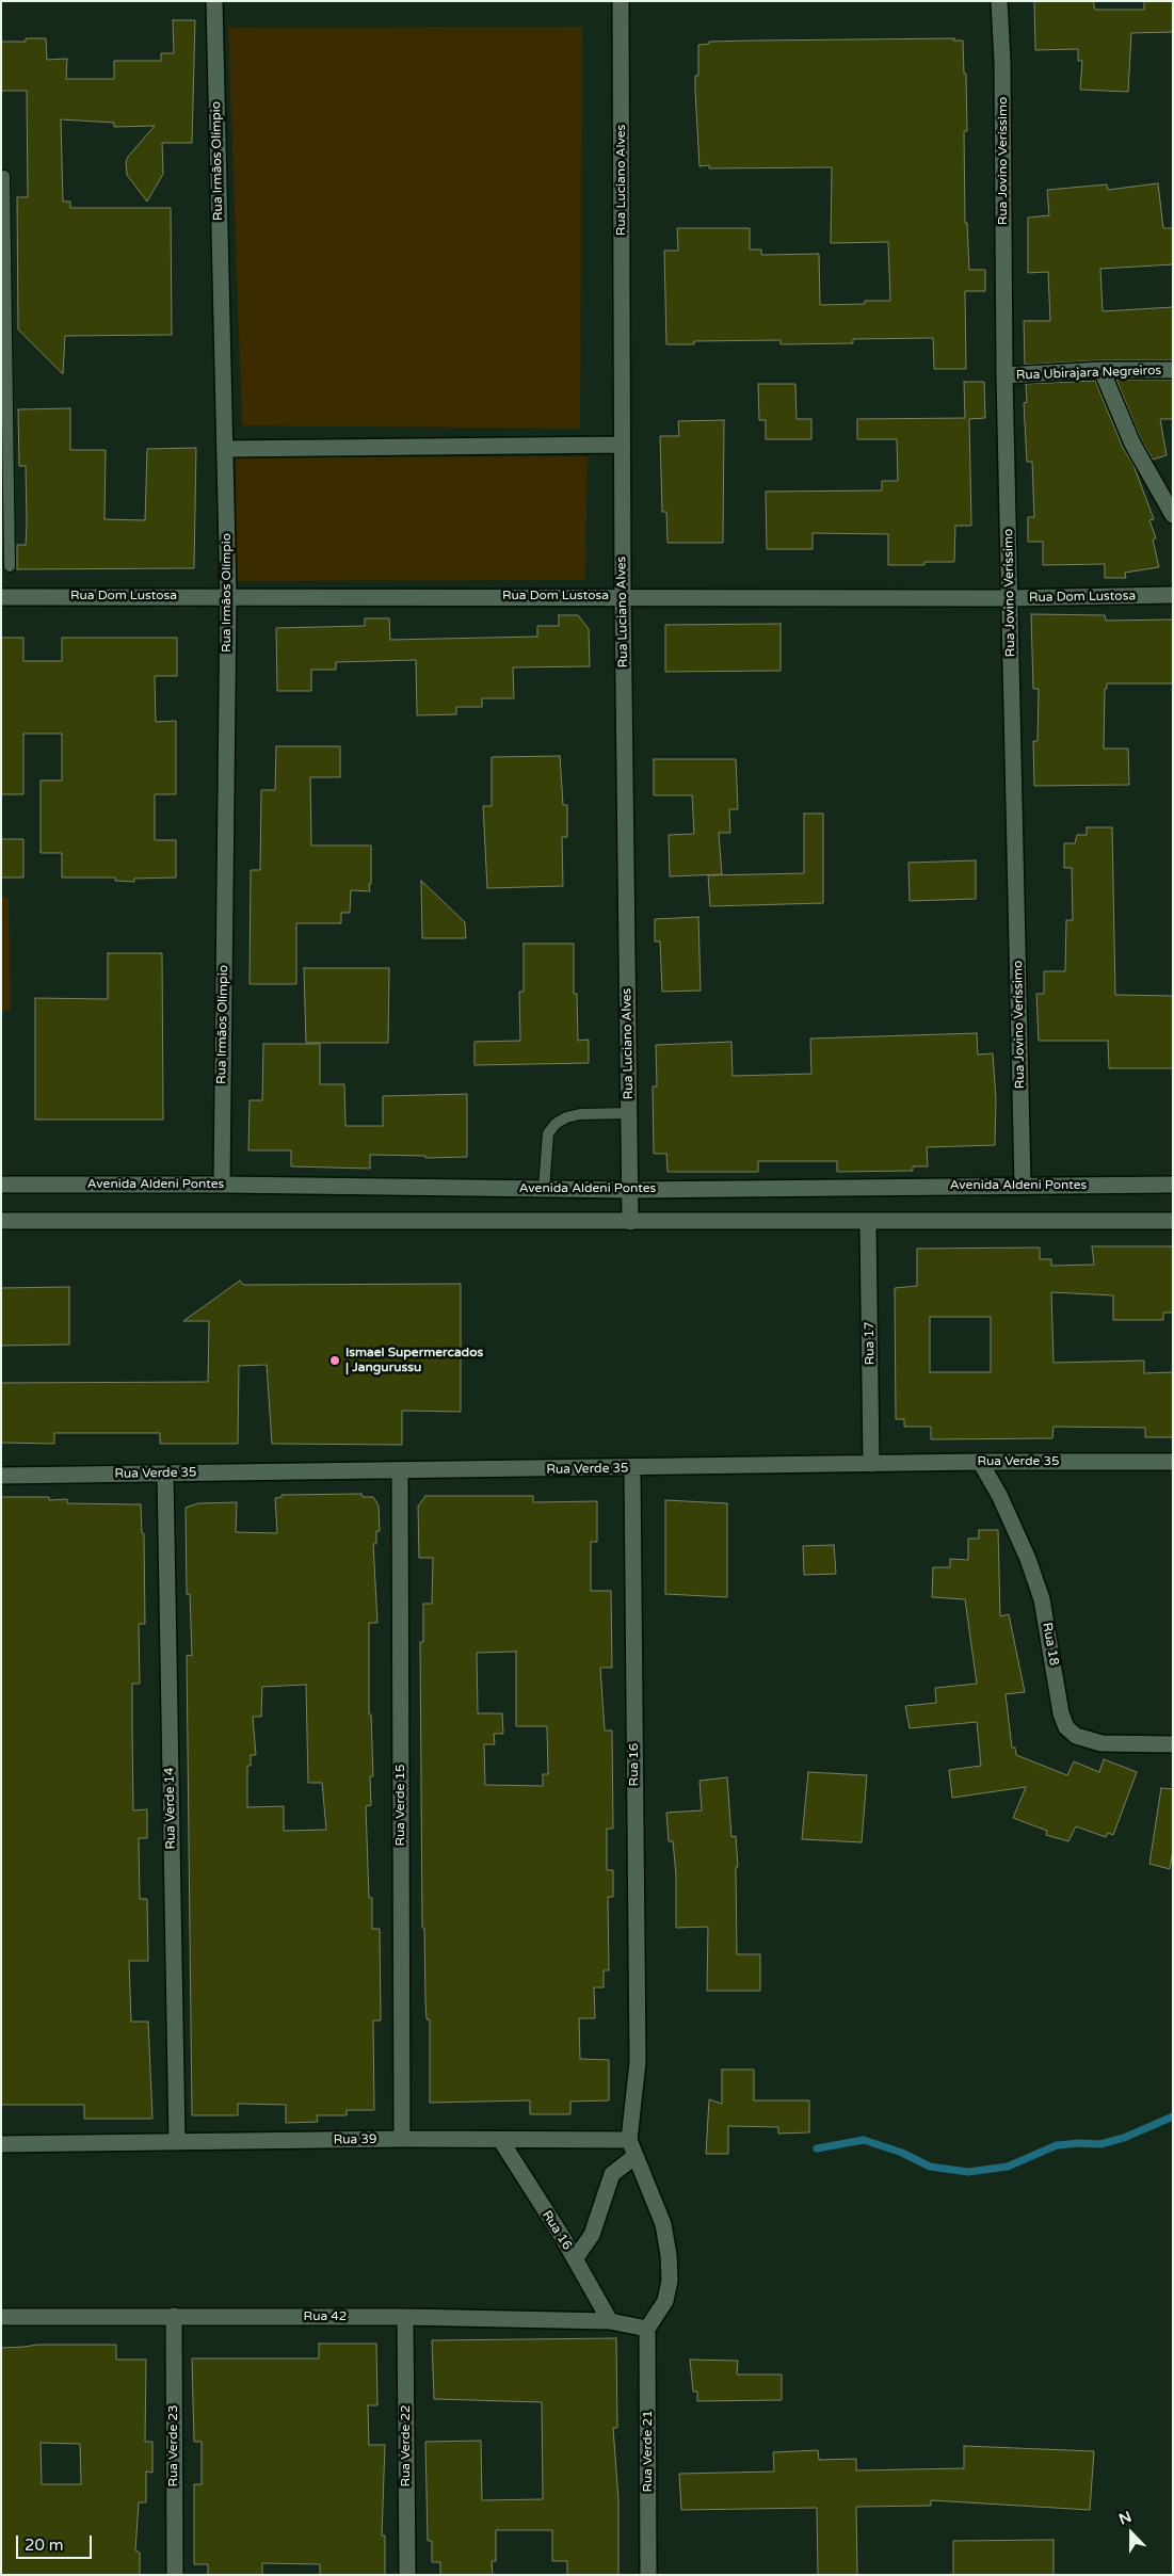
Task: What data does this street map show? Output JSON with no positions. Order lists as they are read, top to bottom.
{
  "streets": {
    "street": [
      "Rua Irmãos Olímpio",
      "Rua Jovino Veríssimo",
      "Rua Luciano Alves",
      "Rua Ubirajara Negreiros",
      "Rua Dom Lustosa",
      "Avenida Aldeni Pontes",
      "Rua 17",
      "Rua Verde 35",
      "Rua 18",
      "Rua 16",
      "Rua Verde 15",
      "Rua Verde 14",
      "Rua 39",
      "Rua 42",
      "Rua Verde 23",
      "Rua Verde 22",
      "Rua Verde 21"
    ]
  },
  "crossings": [
    ["Rua Irmãos Olímpio", "Rua Dom Lustosa"],
    ["Rua Irmãos Olímpio", "Avenida Aldeni Pontes"],
    ["Rua Jovino Veríssimo", "Rua Ubirajara Negreiros"],
    ["Rua Jovino Veríssimo", "Rua Dom Lustosa"],
    ["Rua Jovino Veríssimo", "Avenida Aldeni Pontes"],
    ["Rua Luciano Alves", "Rua Dom Lustosa"],
    ["Rua Luciano Alves", "Avenida Aldeni Pontes"],
    ["Rua 17", "Rua Verde 35"],
    ["Rua Verde 35", "Rua 18"],
    ["Rua Verde 35", "Rua 16"],
    ["Rua Verde 35", "Rua Verde 15"],
    ["Rua Verde 35", "Rua Verde 14"],
    ["Rua 16", "Rua 39"],
    ["Rua 16", "Rua 42"],
    ["Rua Verde 15", "Rua 39"],
    ["Rua Verde 14", "Rua 39"],
    ["Rua 42", "Rua Verde 23"],
    ["Rua 42", "Rua Verde 22"],
    ["Rua 42", "Rua Verde 21"]
  ],
  "places": ["Ismael Supermercados | Jangurussu"],
  "scale_bar": "20 m",
  "north": "top"
}
